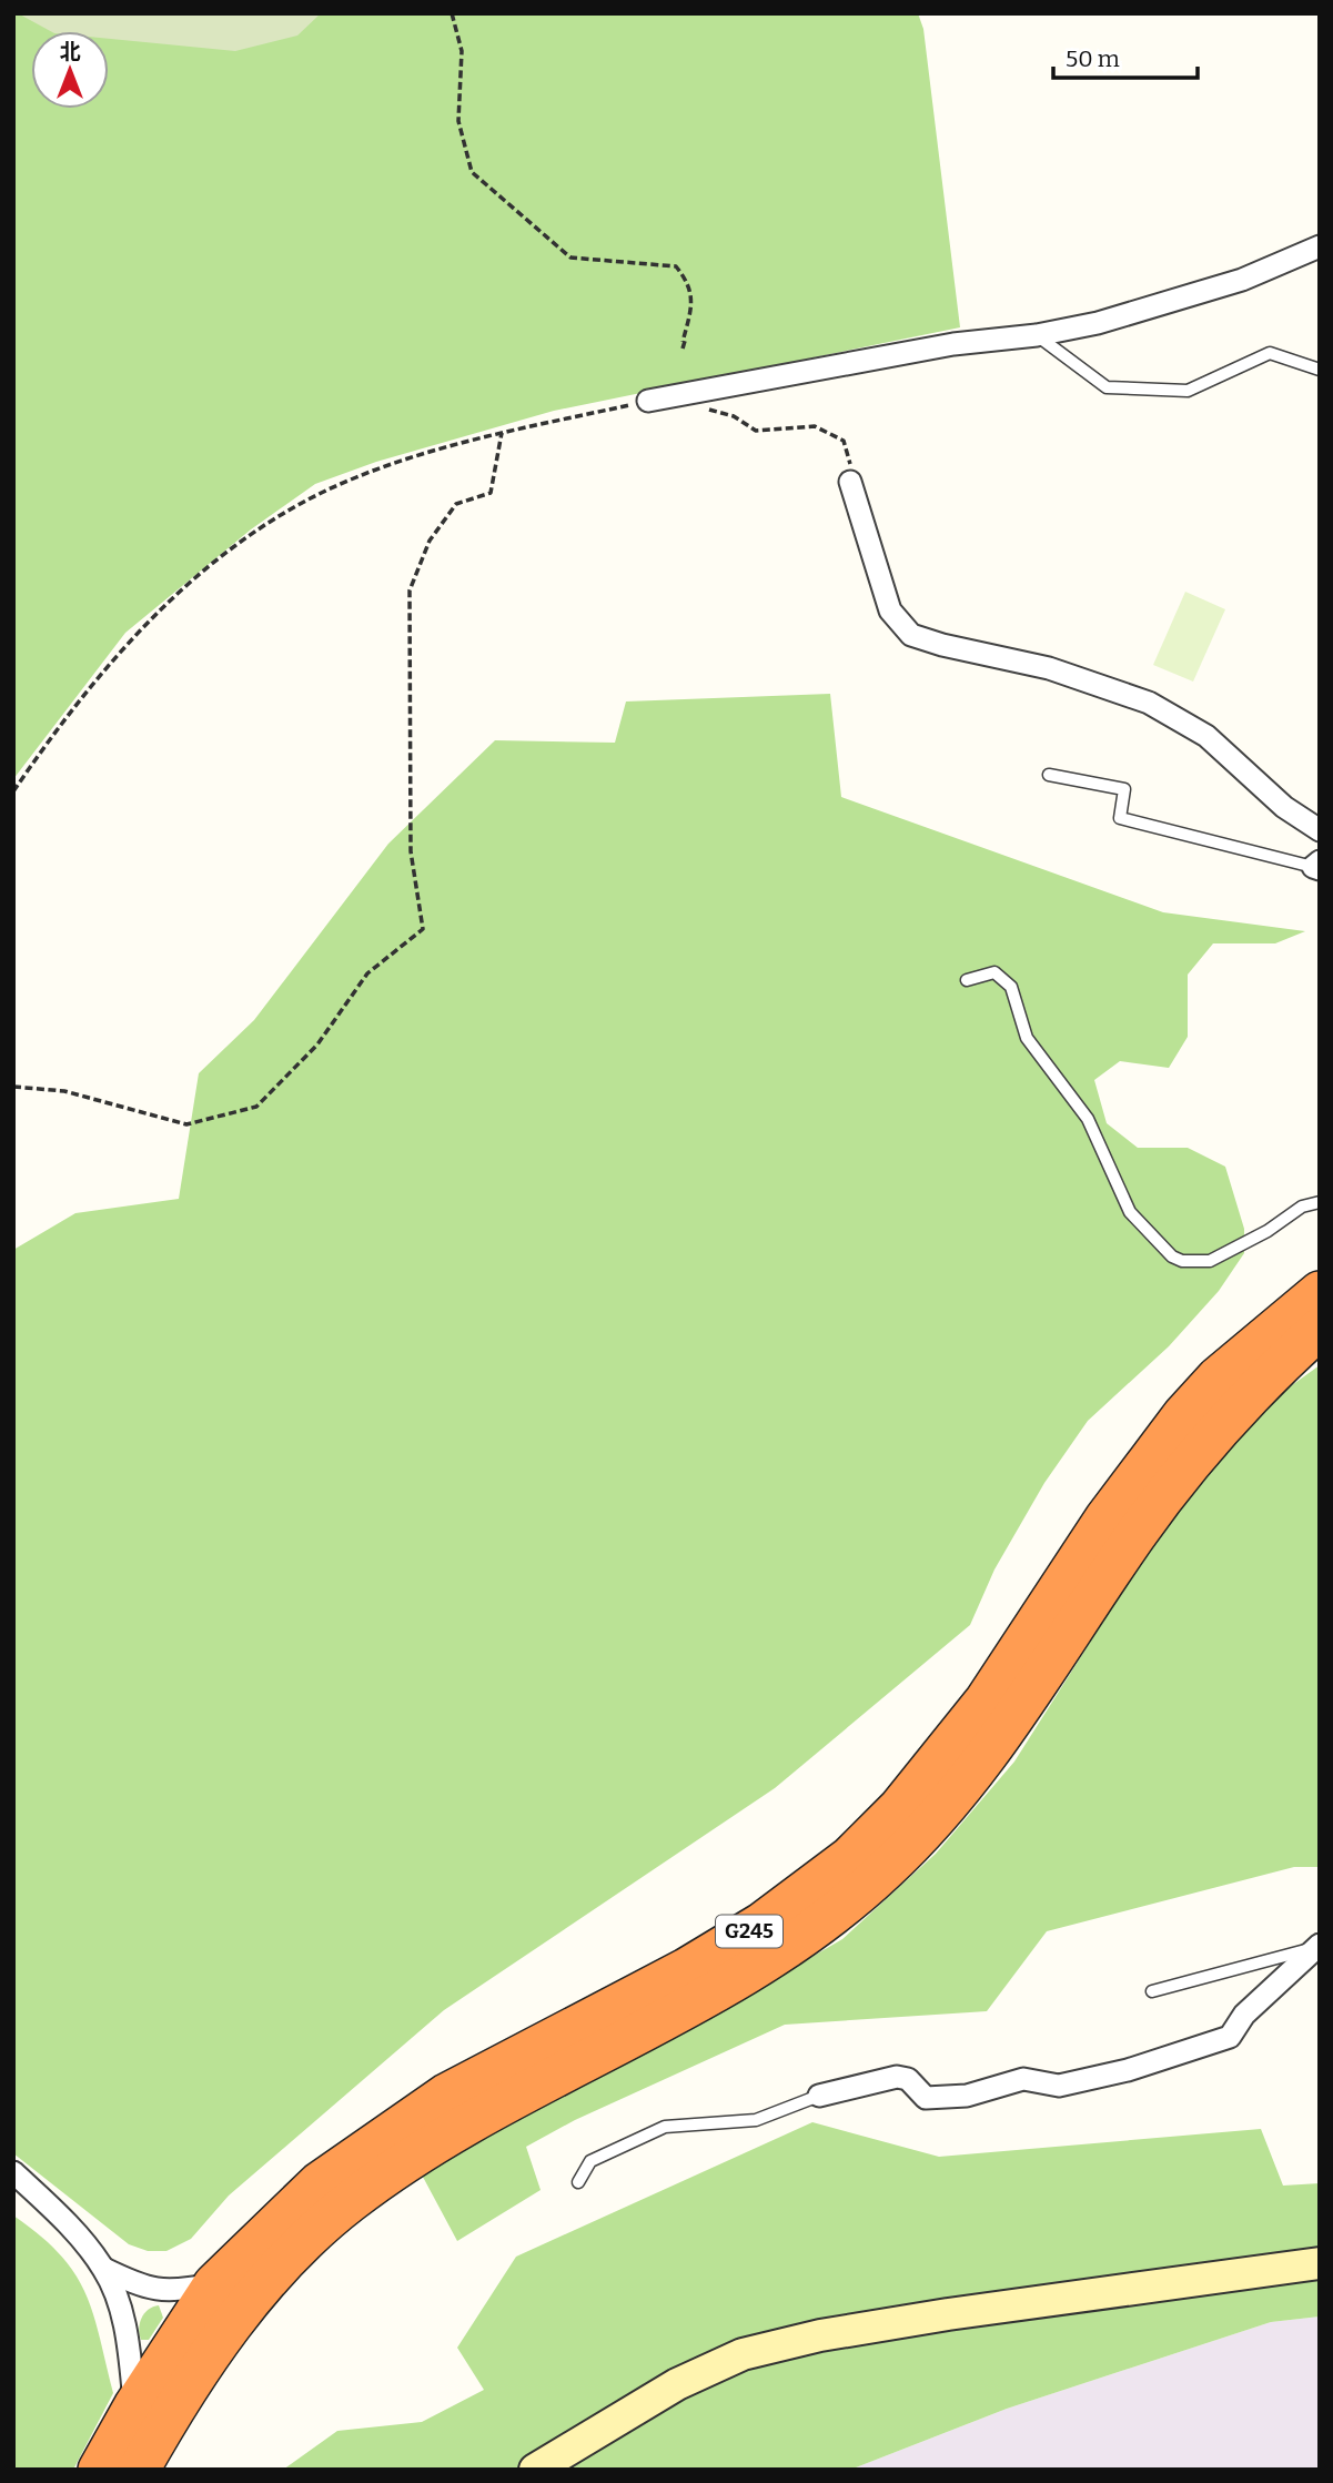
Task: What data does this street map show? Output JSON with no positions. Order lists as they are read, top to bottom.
{
  "streets": {
    "highway": ["G245"]
  },
  "scale_bar": "50 m",
  "north": "top"
}
